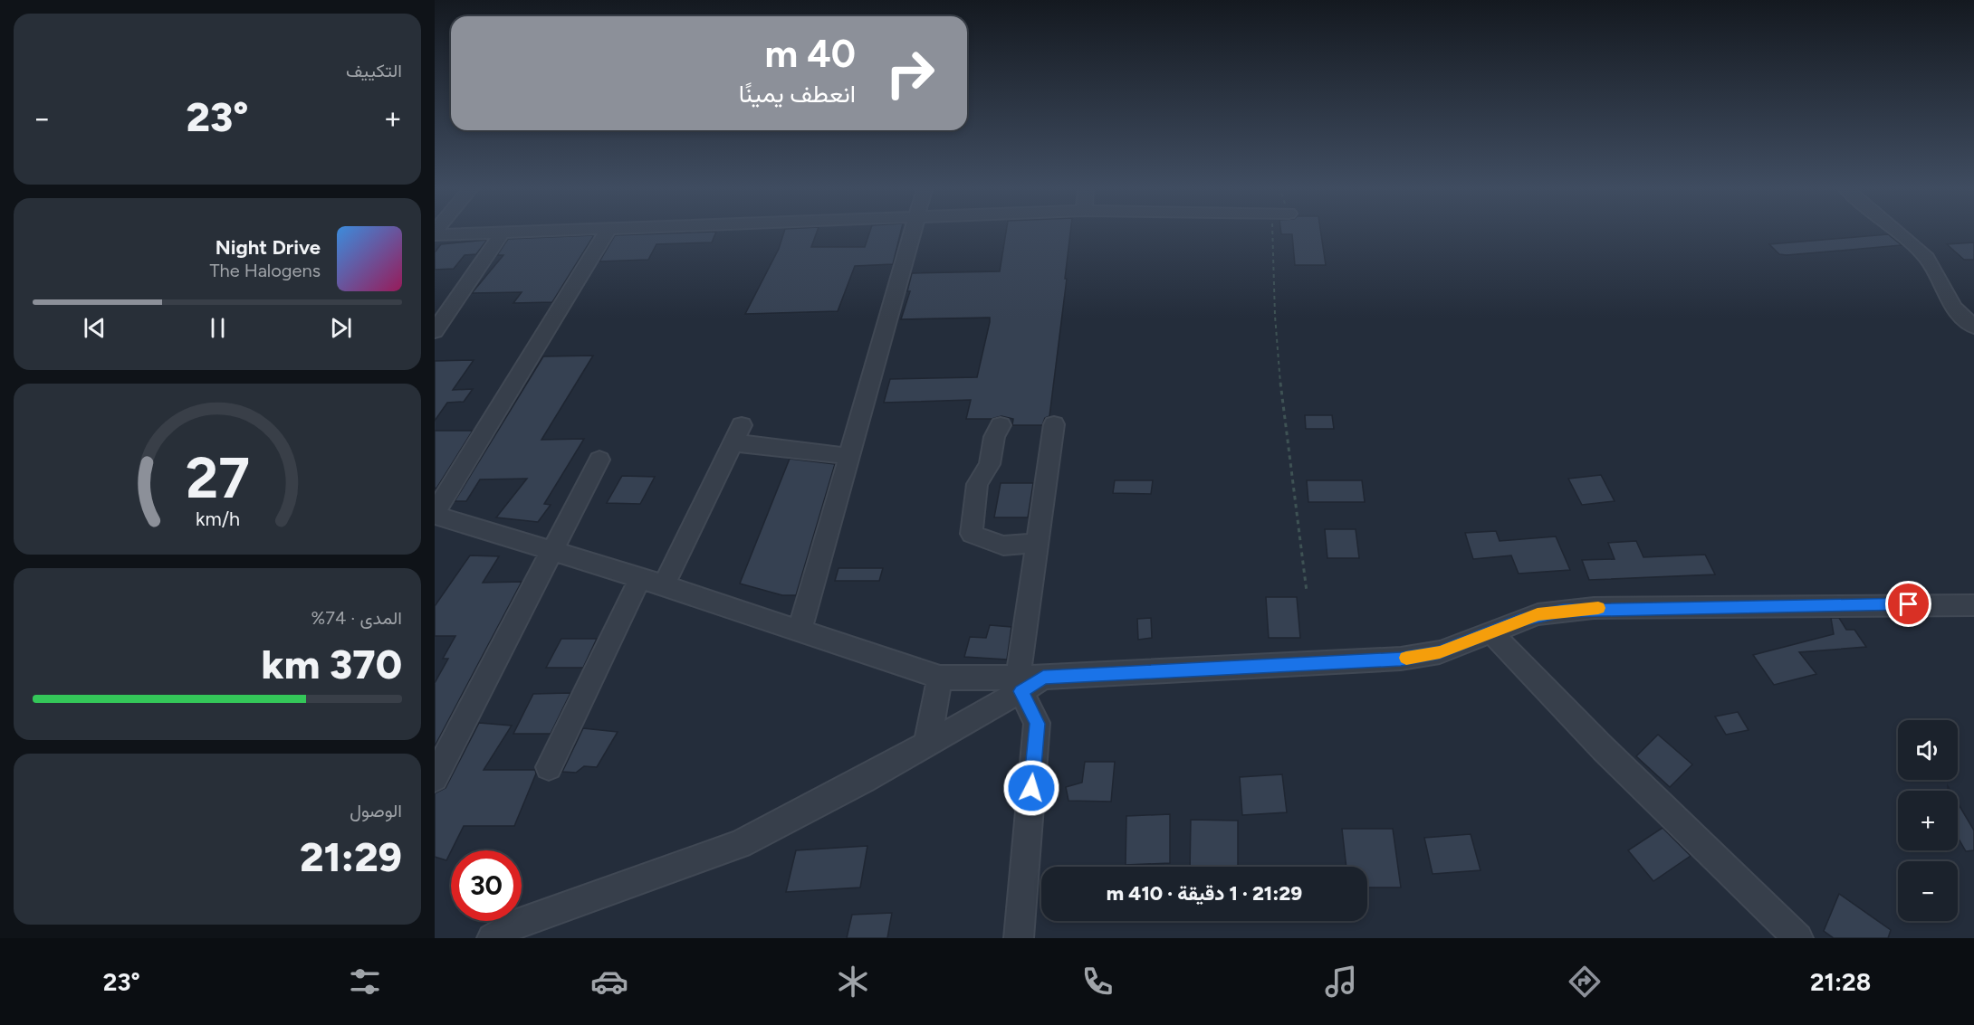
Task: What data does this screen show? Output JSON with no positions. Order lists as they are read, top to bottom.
{
  "page": {
    "tile": [
      "التكييف",
      ["المدى · 74%", "370 km"],
      ["الوصول", "21:29"]
    ],
    "turn": ["40 m", "انعطف يمينًا"],
    "heat": ["−", "23°", "+"],
    "song": ["Night Drive", "The Halogens"],
    "map_buttons": ["+", "−"],
    "limit": "30",
    "trip": "21:29 · 1 دقيقة · 410 m",
    "tabs": ["21:28", "23°"],
    "gauge": ["27", "km/h"]
  }
}
